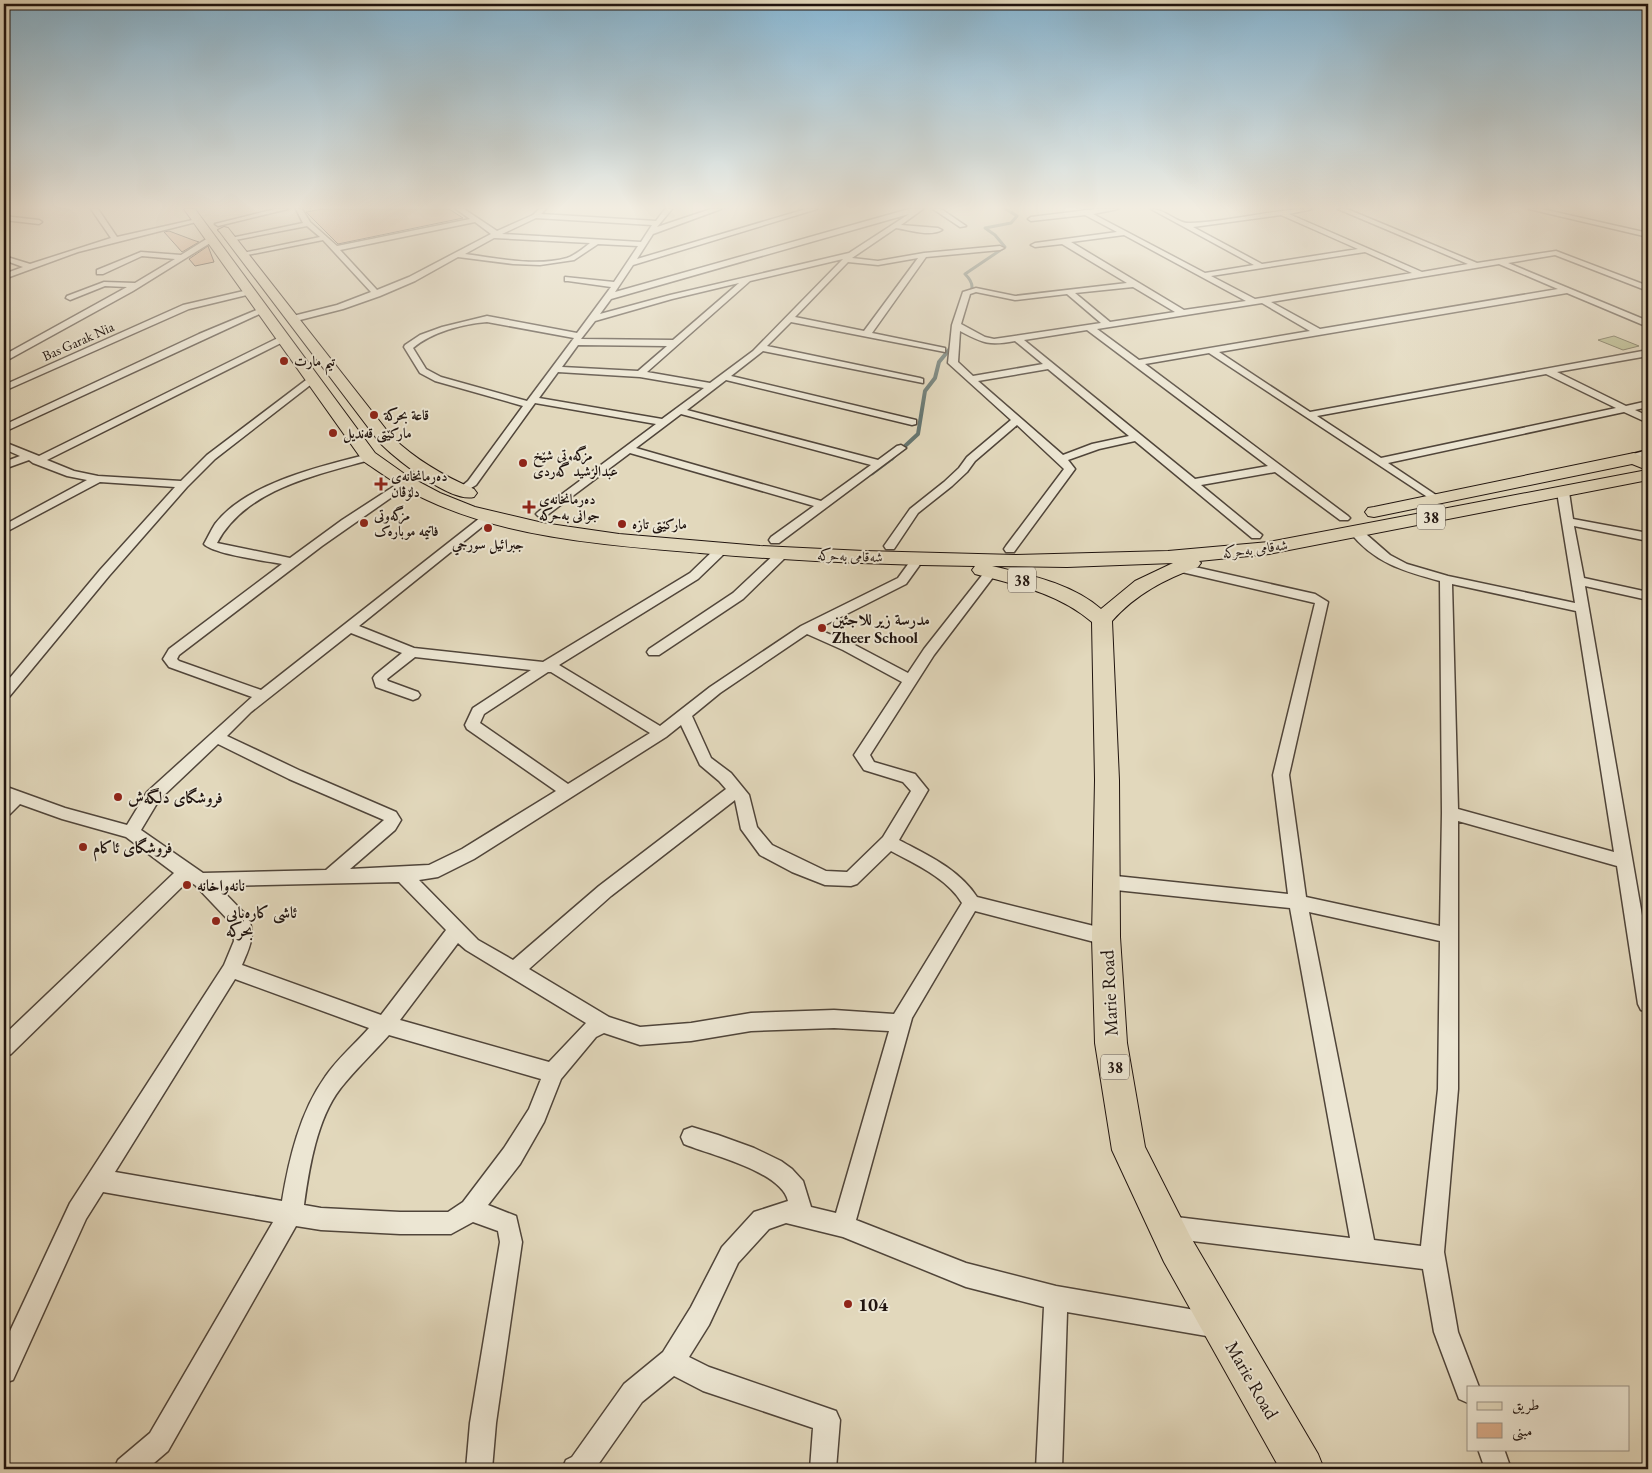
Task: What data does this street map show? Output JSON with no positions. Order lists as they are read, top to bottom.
{
  "streets": {
    "main road": ["38", "شەقامی بەحرکە", "Marie Road"],
    "street": ["Bas Garak Nia"]
  },
  "crossings": [
    ["Bas Garak Nia", "شەقامی بەحرکە"],
    ["38", "شەقامی بەحرکە"],
    ["38", "Marie Road"]
  ],
  "places": {
    "other": [
      "تيم مارت",
      "قاعة بحركة",
      "مارکێتی قەندیل",
      "مزگەوتی شێخ عبدالرشید گەردی",
      "مزگەوتی فاتیمە موبارەک",
      "مارکێتی تازە",
      "جبرائيل سورجي",
      "مدرسة زير للاجئين Zheer School",
      "فروشگای دلگه‌ش",
      "فروشگای ئاکام",
      "نانەواخانە",
      "ئاشی کارەبایی بحرکە",
      "104"
    ],
    "health": ["دەرمانخانەی دلۆڤان", "دەرمانخانەی جوانی بەحرکە"]
  },
  "legend": ["طريق", "مبنى"]
}
